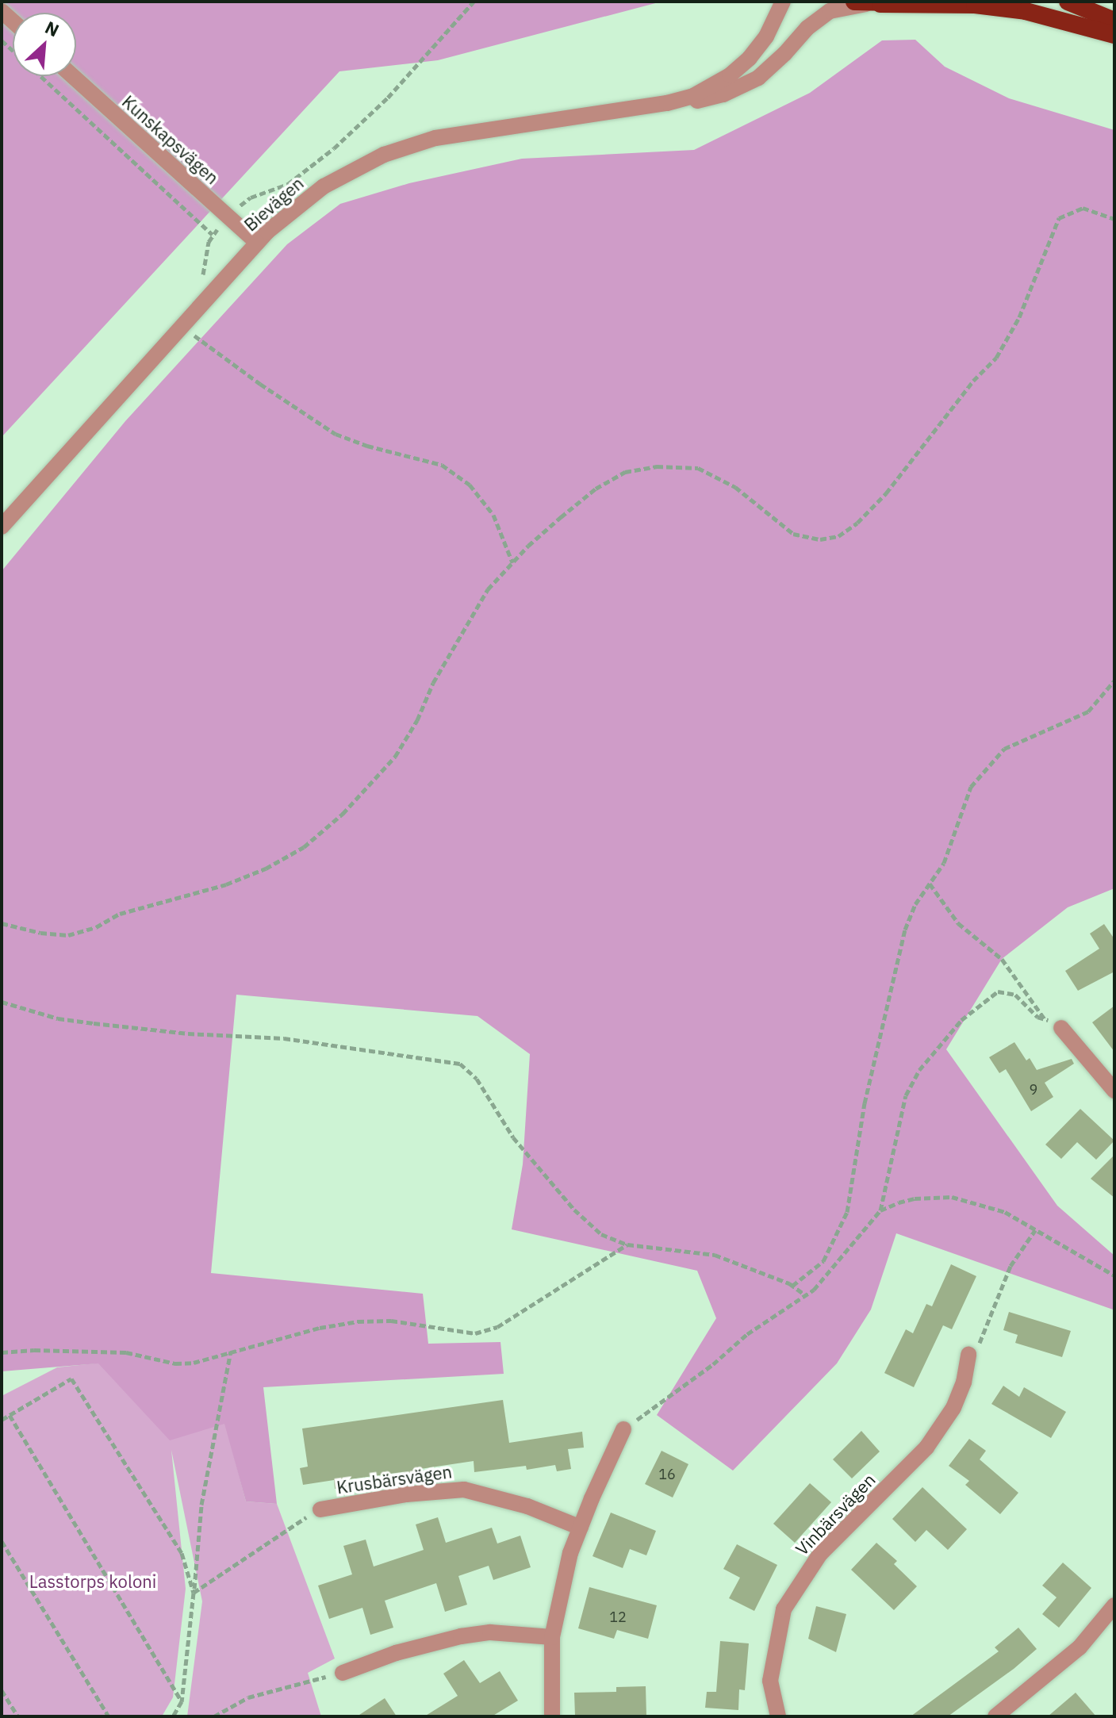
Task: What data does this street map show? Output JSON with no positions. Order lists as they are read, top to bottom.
{
  "streets": {
    "street": [
      "Kunskapsvägen",
      "Bievägen",
      "Krusbärsvägen",
      "Vinbärsvägen"
    ]
  },
  "crossings": [
    ["Kunskapsvägen", "Bievägen"]
  ],
  "parks": ["Lasstorps koloni"],
  "house_numbers": ["9", "16", "12"],
  "north": "top right"
}
